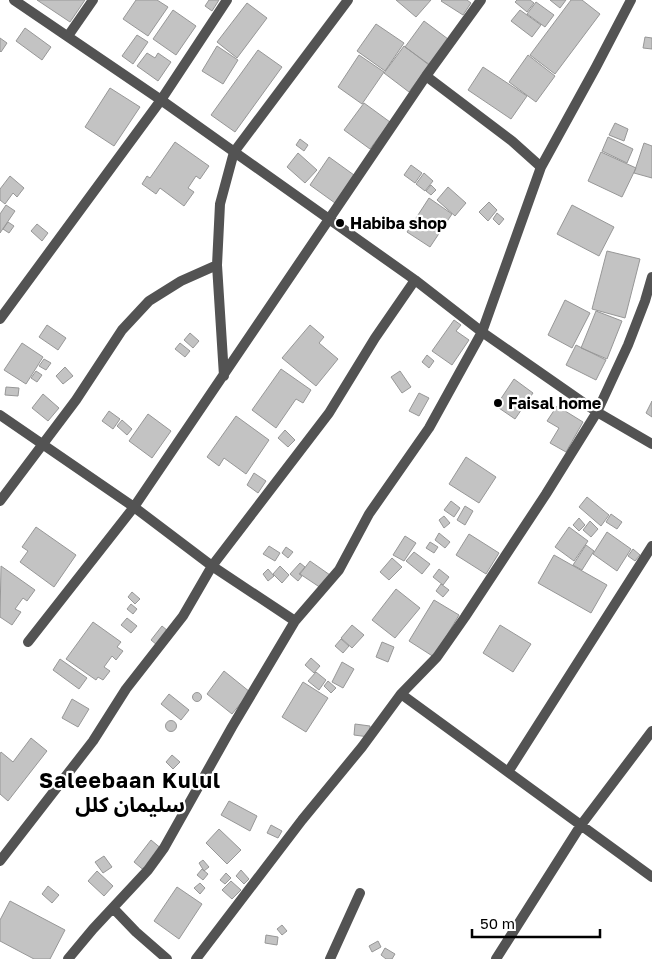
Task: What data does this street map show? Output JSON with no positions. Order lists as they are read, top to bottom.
{
  "districts": ["Saleebaan Kulul سليمان كلل"],
  "places": ["Habiba shop", "Faisal home"],
  "scale_bar": "50 m"
}
